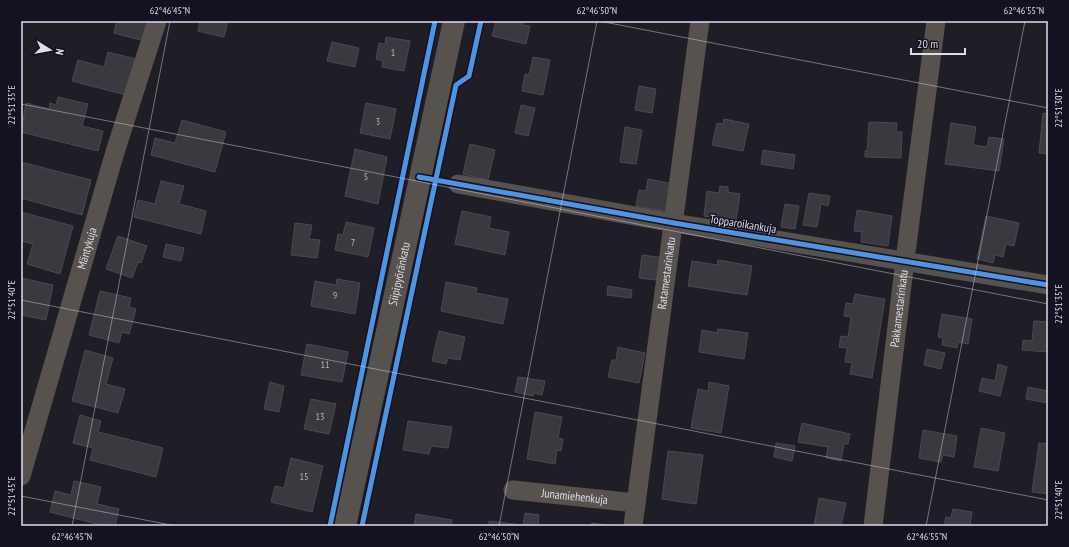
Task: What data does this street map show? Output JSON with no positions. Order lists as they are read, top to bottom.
{
  "streets": {
    "street": [
      "Topparoikankuja",
      "Mäntykuja",
      "Siipipyöränkatu",
      "Ratamestarinkatu",
      "Pakkamestarinkatu",
      "Junamiehenkuja"
    ]
  },
  "crossings": [
    ["Topparoikankuja", "Ratamestarinkatu"],
    ["Topparoikankuja", "Pakkamestarinkatu"],
    ["Ratamestarinkatu", "Junamiehenkuja"]
  ],
  "house_numbers": [
    "1",
    "3",
    "5",
    "7",
    "9",
    "11",
    "13",
    "15"
  ],
  "scale_bar": "20 m",
  "north": "right",
  "coordinates": [
    "62°46'45\"N",
    "62°46'50\"N",
    "62°46'55\"N",
    "22°51'35\"E",
    "22°51'30\"E",
    "22°51'40\"E",
    "22°51'45\"E"
  ]
}
